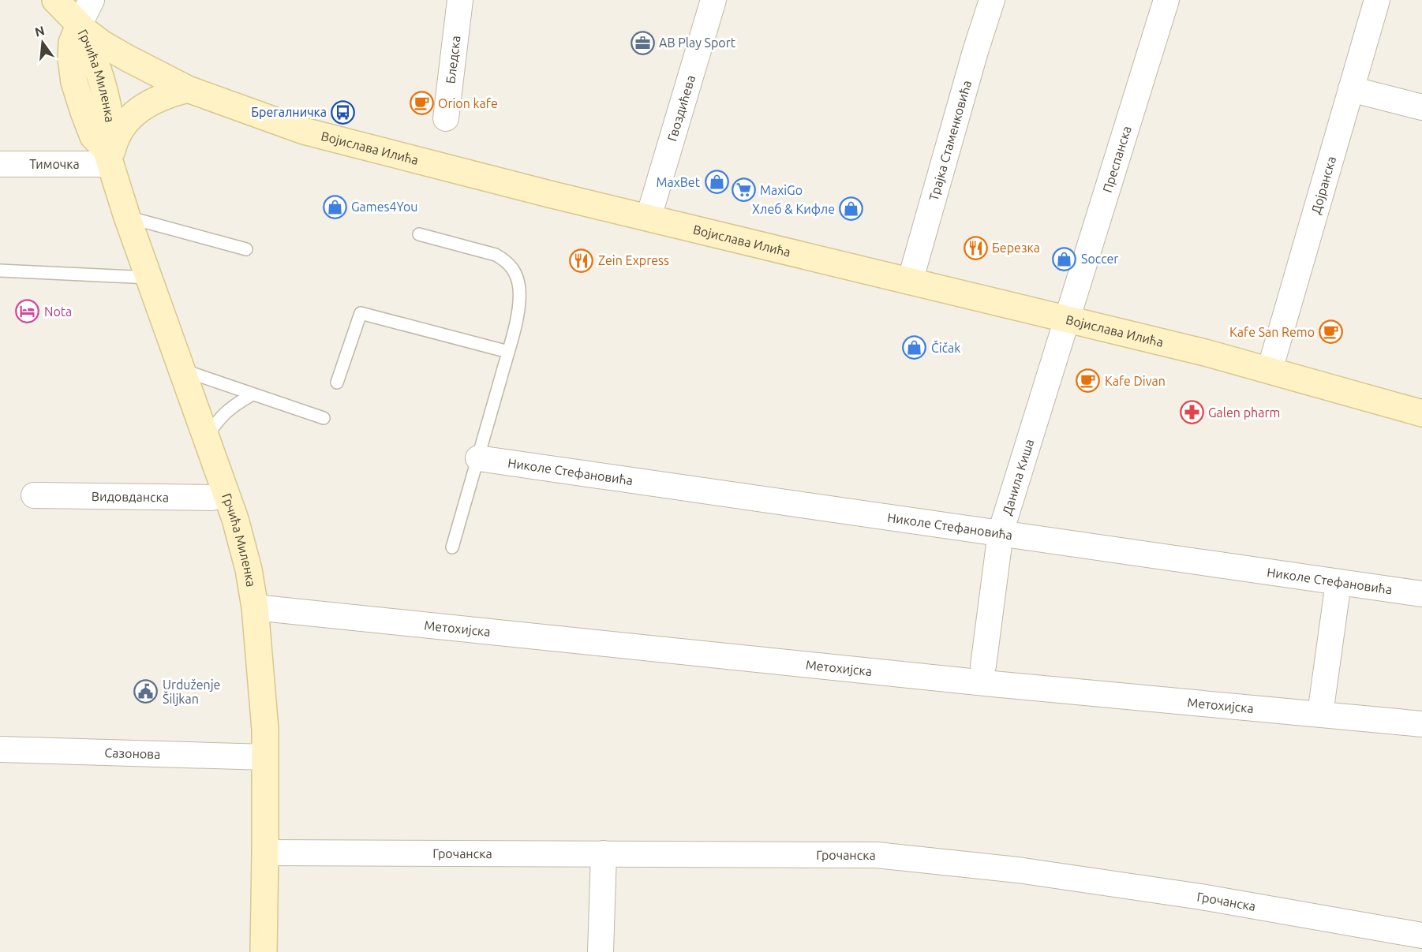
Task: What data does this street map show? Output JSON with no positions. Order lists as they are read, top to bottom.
{
  "streets": {
    "main road": ["Грчића Миленка", "Војислава Илића"],
    "street": [
      "Бледска",
      "Гвоздићева",
      "Трајка Стаменковића",
      "Преспанска",
      "Тимочка",
      "Дојранска",
      "Николе Стефановића",
      "Данила Киша",
      "Видовданска",
      "Метохијска",
      "Сазонова",
      "Грочанска"
    ]
  },
  "crossings": [
    ["Грчића Миленка", "Војислава Илића"],
    ["Грчића Миленка", "Тимочка"],
    ["Грчића Миленка", "Видовданска"],
    ["Грчића Миленка", "Метохијска"],
    ["Грчића Миленка", "Сазонова"],
    ["Грчића Миленка", "Грочанска"],
    ["Гвоздићева", "Војислава Илића"],
    ["Трајка Стаменковића", "Војислава Илића"],
    ["Војислава Илића", "Преспанска"],
    ["Војислава Илића", "Дојранска"],
    ["Војислава Илића", "Данила Киша"],
    ["Преспанска", "Данила Киша"],
    ["Николе Стефановића", "Данила Киша"]
  ],
  "places": {
    "office": ["AB Play Sport"],
    "cafe": ["Orion kafe", "Kafe San Remo", "Kafe Divan"],
    "bus stop": ["Брегалничка"],
    "shop": [
      "MaxBet",
      "Games4You",
      "Хлеб & Кифле",
      "Soccer",
      "Čičak"
    ],
    "supermarket": ["MaxiGo"],
    "restaurant": ["Березка", "Zein Express"],
    "hotel": ["Nota"],
    "pharmacy": ["Galen pharm"],
    "public building": ["Urduženje Šiljkan"]
  },
  "north": "top"
}
